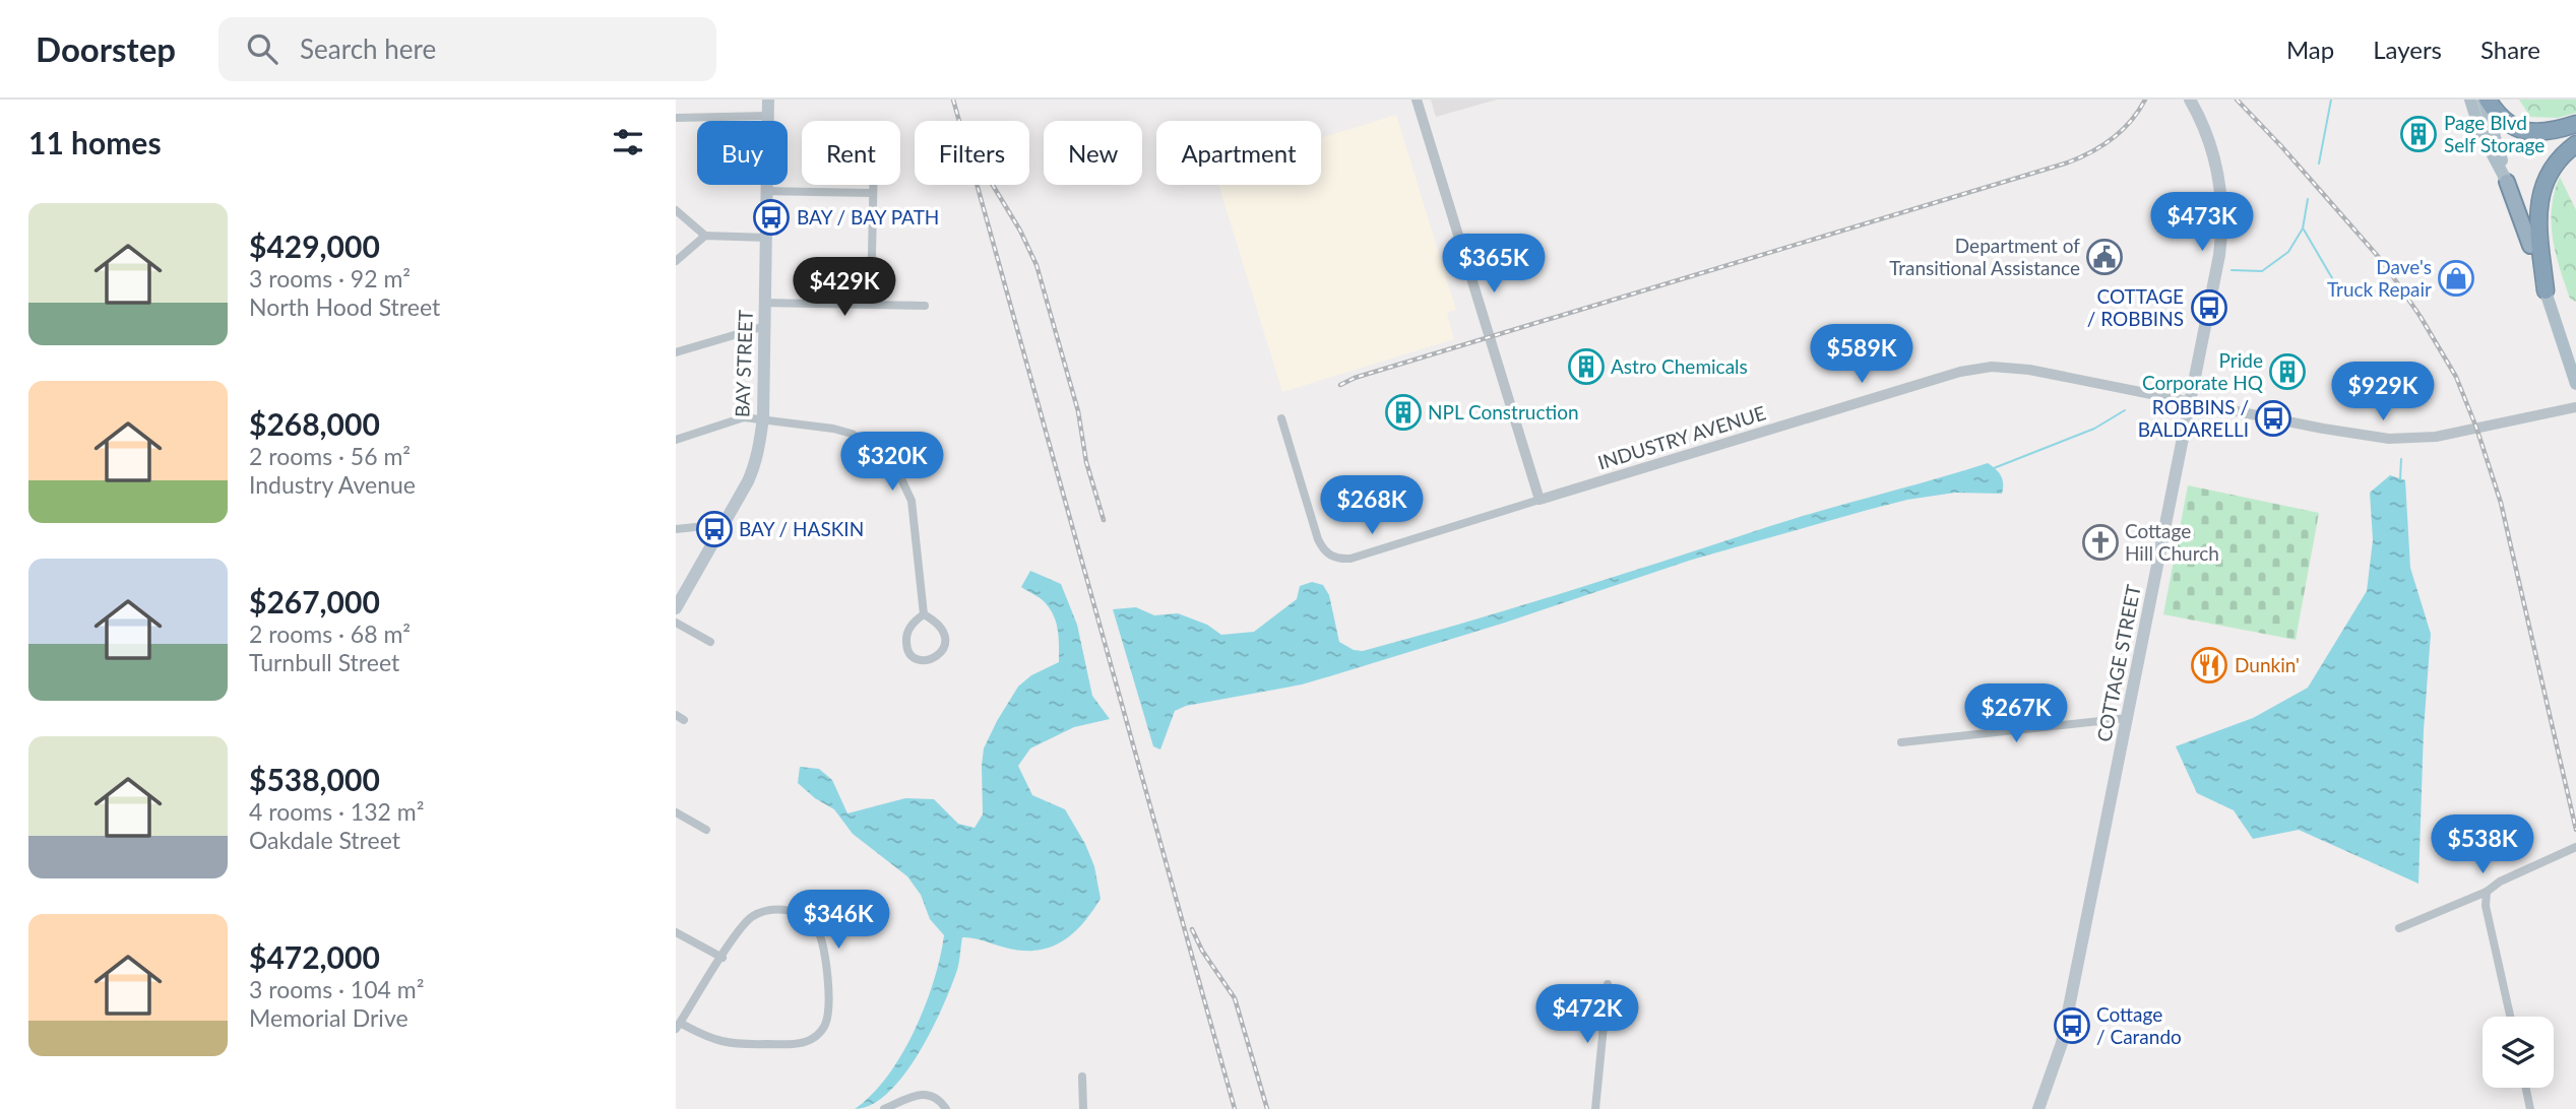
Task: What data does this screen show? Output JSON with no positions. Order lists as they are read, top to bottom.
{
  "streets": {
    "main road": ["BAY STREET", "COTTAGE STREET"],
    "street": ["INDUSTRY AVENUE"]
  },
  "crossings": [
    ["INDUSTRY AVENUE", "COTTAGE STREET"]
  ],
  "places": {
    "building": [
      "Page Blvd Self Storage",
      "Astro Chemicals",
      "Pride Corporate HQ",
      "NPL Construction"
    ],
    "bus stop": [
      "BAY / BAY PATH",
      "COTTAGE / ROBBINS",
      "ROBBINS / BALDARELLI",
      "BAY / HASKIN",
      "Cottage / Carando"
    ],
    "public building": ["Department of Transitional Assistance"],
    "shop": ["Dave's Truck Repair"],
    "church": ["Cottage Hill Church"],
    "restaurant": ["Dunkin'"]
  },
  "page": {
    "header": "Doorstep",
    "search": "Search here",
    "nav": ["Map", "Layers", "Share"],
    "heading": "11 homes",
    "chip": [
      "Buy",
      "Rent",
      "Filters",
      "New",
      "Apartment"
    ],
    "list": [
      {
        "name": "$429,000",
        "note": "3 rooms · 92 m² · North Hood Street"
      },
      {
        "name": "$268,000",
        "note": "2 rooms · 56 m² · Industry Avenue"
      },
      {
        "name": "$267,000",
        "note": "2 rooms · 68 m² · Turnbull Street"
      },
      {
        "name": "$538,000",
        "note": "4 rooms · 132 m² · Oakdale Street"
      },
      {
        "name": "$472,000",
        "note": "3 rooms · 104 m² · Memorial Drive"
      }
    ],
    "price": [
      "$473K",
      "$365K",
      "$429K",
      "$589K",
      "$929K",
      "$320K",
      "$268K",
      "$267K",
      "$538K",
      "$346K",
      "$472K"
    ]
  }
}
